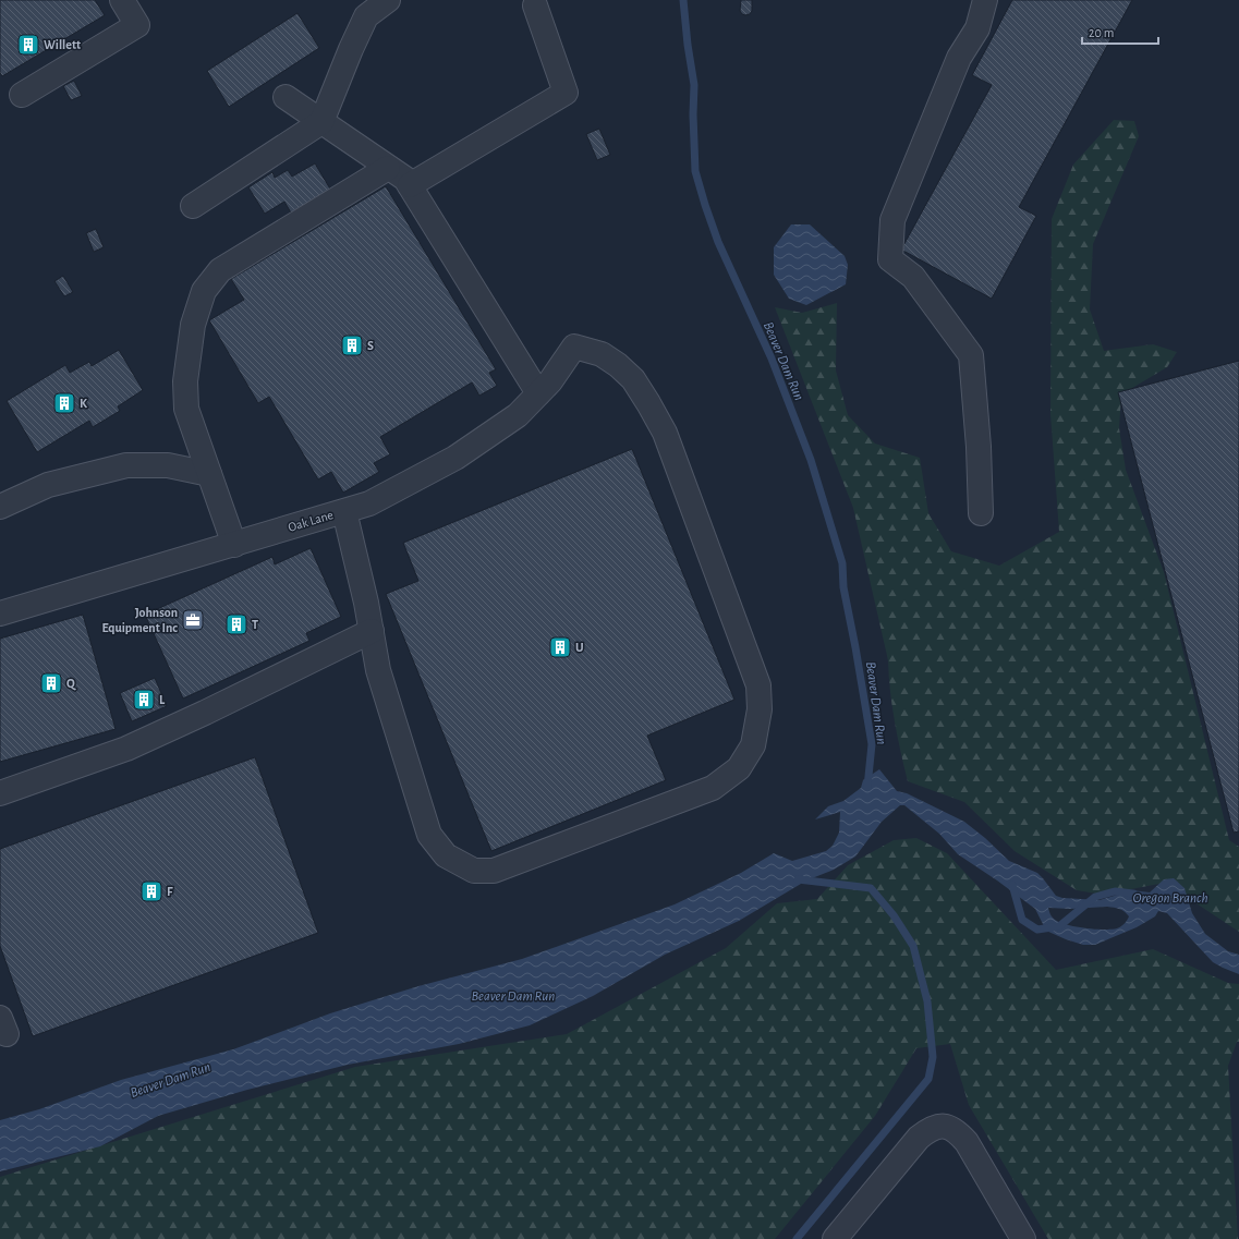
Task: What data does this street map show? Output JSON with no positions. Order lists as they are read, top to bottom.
{
  "streets": {
    "street": ["Oak Lane"]
  },
  "water": ["Beaver Dam Run", "Oregon Branch"],
  "places": {
    "building": [
      "Willett",
      "S",
      "K",
      "T",
      "U",
      "Q",
      "L",
      "F"
    ],
    "office": ["Johnson Equipment Inc"]
  },
  "scale_bar": "20 m"
}
